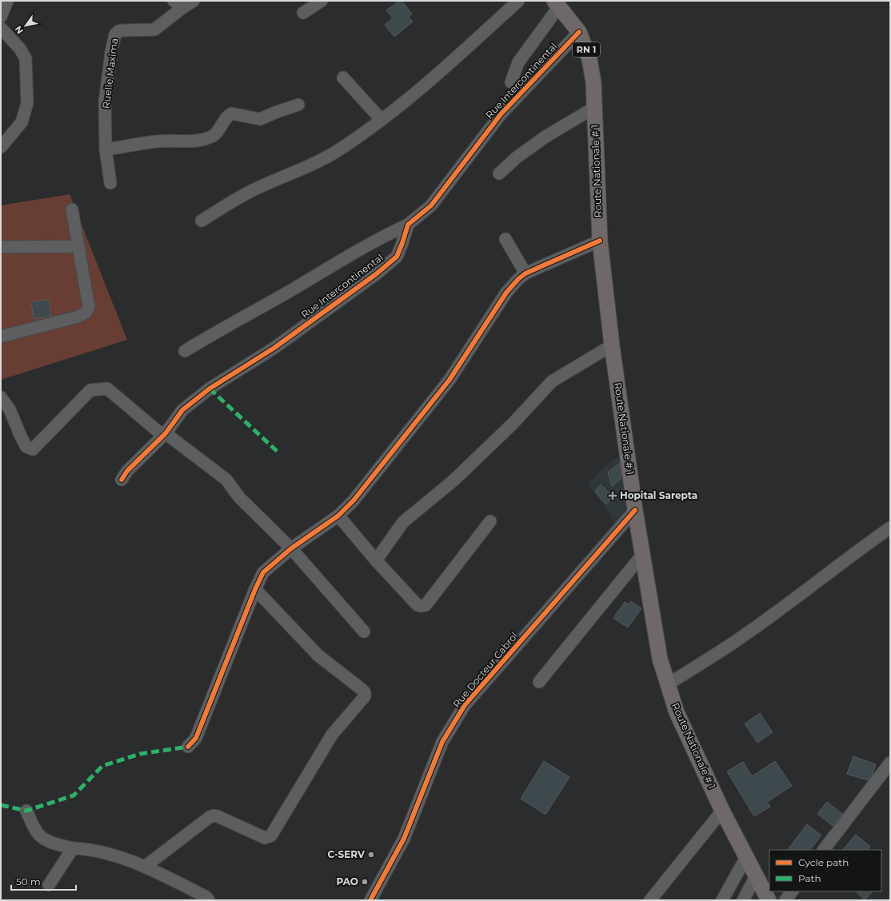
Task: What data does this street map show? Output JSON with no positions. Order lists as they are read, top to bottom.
{
  "streets": {
    "main road": ["RN 1", "Route Nationale # 1"],
    "street": ["Ruelle Maxima", "Rue Intercontinental", "Rue Docteur Cabrol"]
  },
  "crossings": [
    ["Rue Intercontinental", "Route Nationale # 1"],
    ["Route Nationale # 1", "Rue Docteur Cabrol"]
  ],
  "places": {
    "health": ["Hopital Sarepta"],
    "other": ["C-SERV", "PAO"]
  },
  "legend": ["Cycle path", "Path"],
  "scale_bar": "50 m",
  "north": "bottom left"
}
